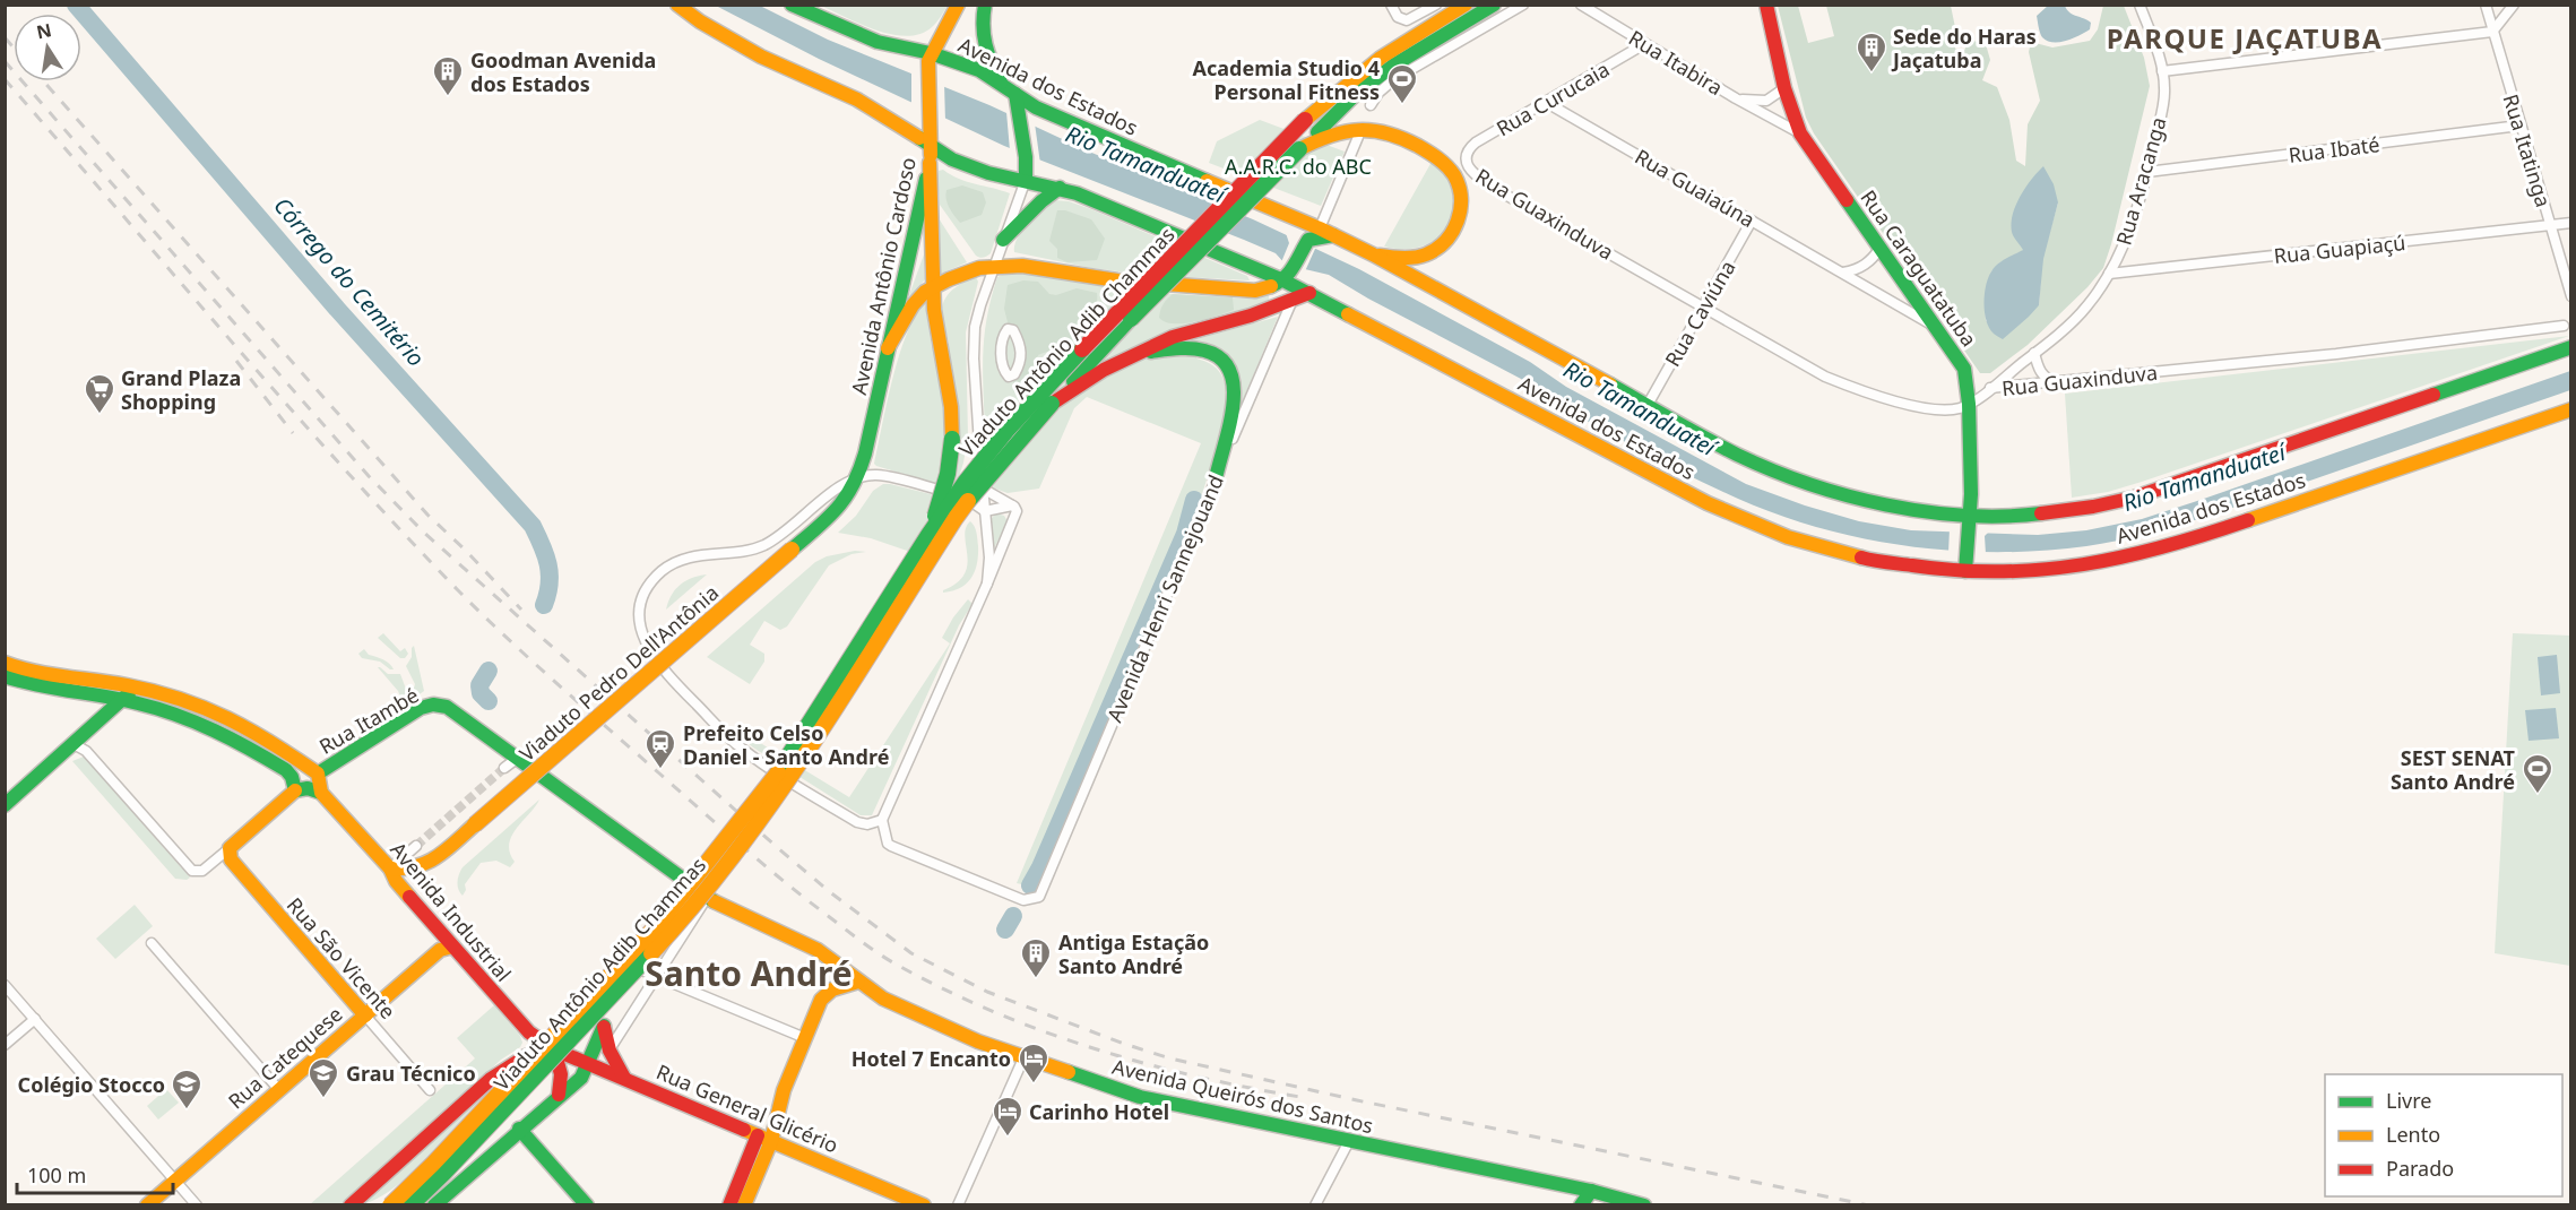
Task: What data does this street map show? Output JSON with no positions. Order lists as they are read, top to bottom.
{
  "streets": {
    "main road": [
      "Avenida dos Estados",
      "Rua Caraguatatuba",
      "Avenida Antônio Cardoso",
      "Viaduto Antônio Adib Chammas",
      "Viaduto Pedro Dell'Antônia",
      "Rua Itambé",
      "Avenida Industrial",
      "Rua São Vicente",
      "Rua Catequese",
      "Avenida Queirós dos Santos",
      "Rua General Glicério"
    ],
    "street": [
      "Rua Itabira",
      "Rua Curucaia",
      "Rua Ibaté",
      "Rua Itatinga",
      "Rua Aracanga",
      "Rua Guaiaúna",
      "Rua Guaxinduva",
      "Rua Guapiaçú",
      "Rua Caviúna",
      "Avenida Henri Sannejouand"
    ]
  },
  "crossings": [
    ["Rua Itabira", "Rua Curucaia"],
    ["Rua Itabira", "Rua Caraguatatuba"],
    ["Avenida dos Estados", "Rua Caraguatatuba"],
    ["Avenida dos Estados", "Avenida Antônio Cardoso"],
    ["Avenida dos Estados", "Rua Caviúna"],
    ["Avenida dos Estados", "Avenida Henri Sannejouand"],
    ["Rua Curucaia", "Rua Guaiaúna"],
    ["Rua Curucaia", "Rua Guaxinduva"],
    ["Rua Ibaté", "Rua Itatinga"],
    ["Rua Ibaté", "Rua Aracanga"],
    ["Rua Itatinga", "Rua Guapiaçú"],
    ["Rua Aracanga", "Rua Guaxinduva"],
    ["Rua Aracanga", "Rua Guapiaçú"],
    ["Rua Guaiaúna", "Rua Caraguatatuba"],
    ["Rua Guaiaúna", "Rua Caviúna"],
    ["Rua Guaxinduva", "Rua Caraguatatuba"],
    ["Rua Guaxinduva", "Rua Caviúna"],
    ["Avenida Antônio Cardoso", "Viaduto Pedro Dell'Antônia"],
    ["Viaduto Pedro Dell'Antônia", "Avenida Industrial"],
    ["Rua Itambé", "Avenida Queirós dos Santos"],
    ["Avenida Industrial", "Rua Catequese"],
    ["Avenida Industrial", "Rua General Glicério"],
    ["Rua São Vicente", "Rua Catequese"]
  ],
  "districts": ["PARQUE JAÇATUBA", "Santo André"],
  "water": ["Rio Tamanduateí", "Córrego do Cemitério"],
  "parks": ["A.A.R.C. do ABC"],
  "places": {
    "building": ["Sede do Haras Jaçatuba", "Goodman Avenida dos Estados", "Antiga Estação Santo André"],
    "sports": ["Academia Studio 4 Personal Fitness", "SEST SENAT Santo André"],
    "supermarket": ["Grand Plaza Shopping"],
    "station": ["Prefeito Celso Daniel - Santo André"],
    "hotel": ["Hotel 7 Encanto", "Carinho Hotel"],
    "school or university": ["Grau Técnico", "Colégio Stocco"]
  },
  "legend": ["Livre", "Lento", "Parado"],
  "scale_bar": "100 m",
  "north": "top"
}
